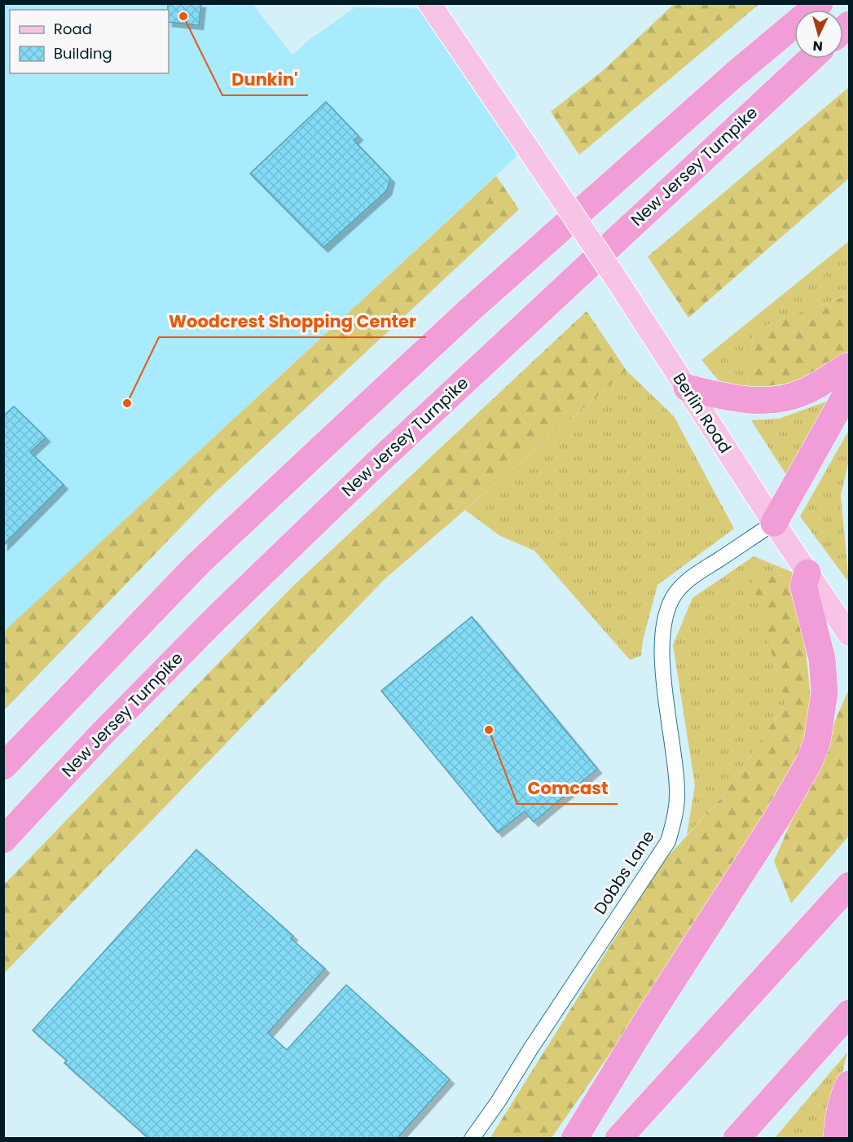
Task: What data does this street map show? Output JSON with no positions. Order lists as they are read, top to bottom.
{
  "streets": {
    "highway": ["New Jersey Turnpike"],
    "main road": ["Berlin Road"],
    "street": ["Dobbs Lane"]
  },
  "crossings": [
    ["Berlin Road", "Dobbs Lane"]
  ],
  "places": ["Dunkin'", "Woodcrest Shopping Center", "Comcast"],
  "legend": ["Road", "Building"],
  "north": "bottom"
}
